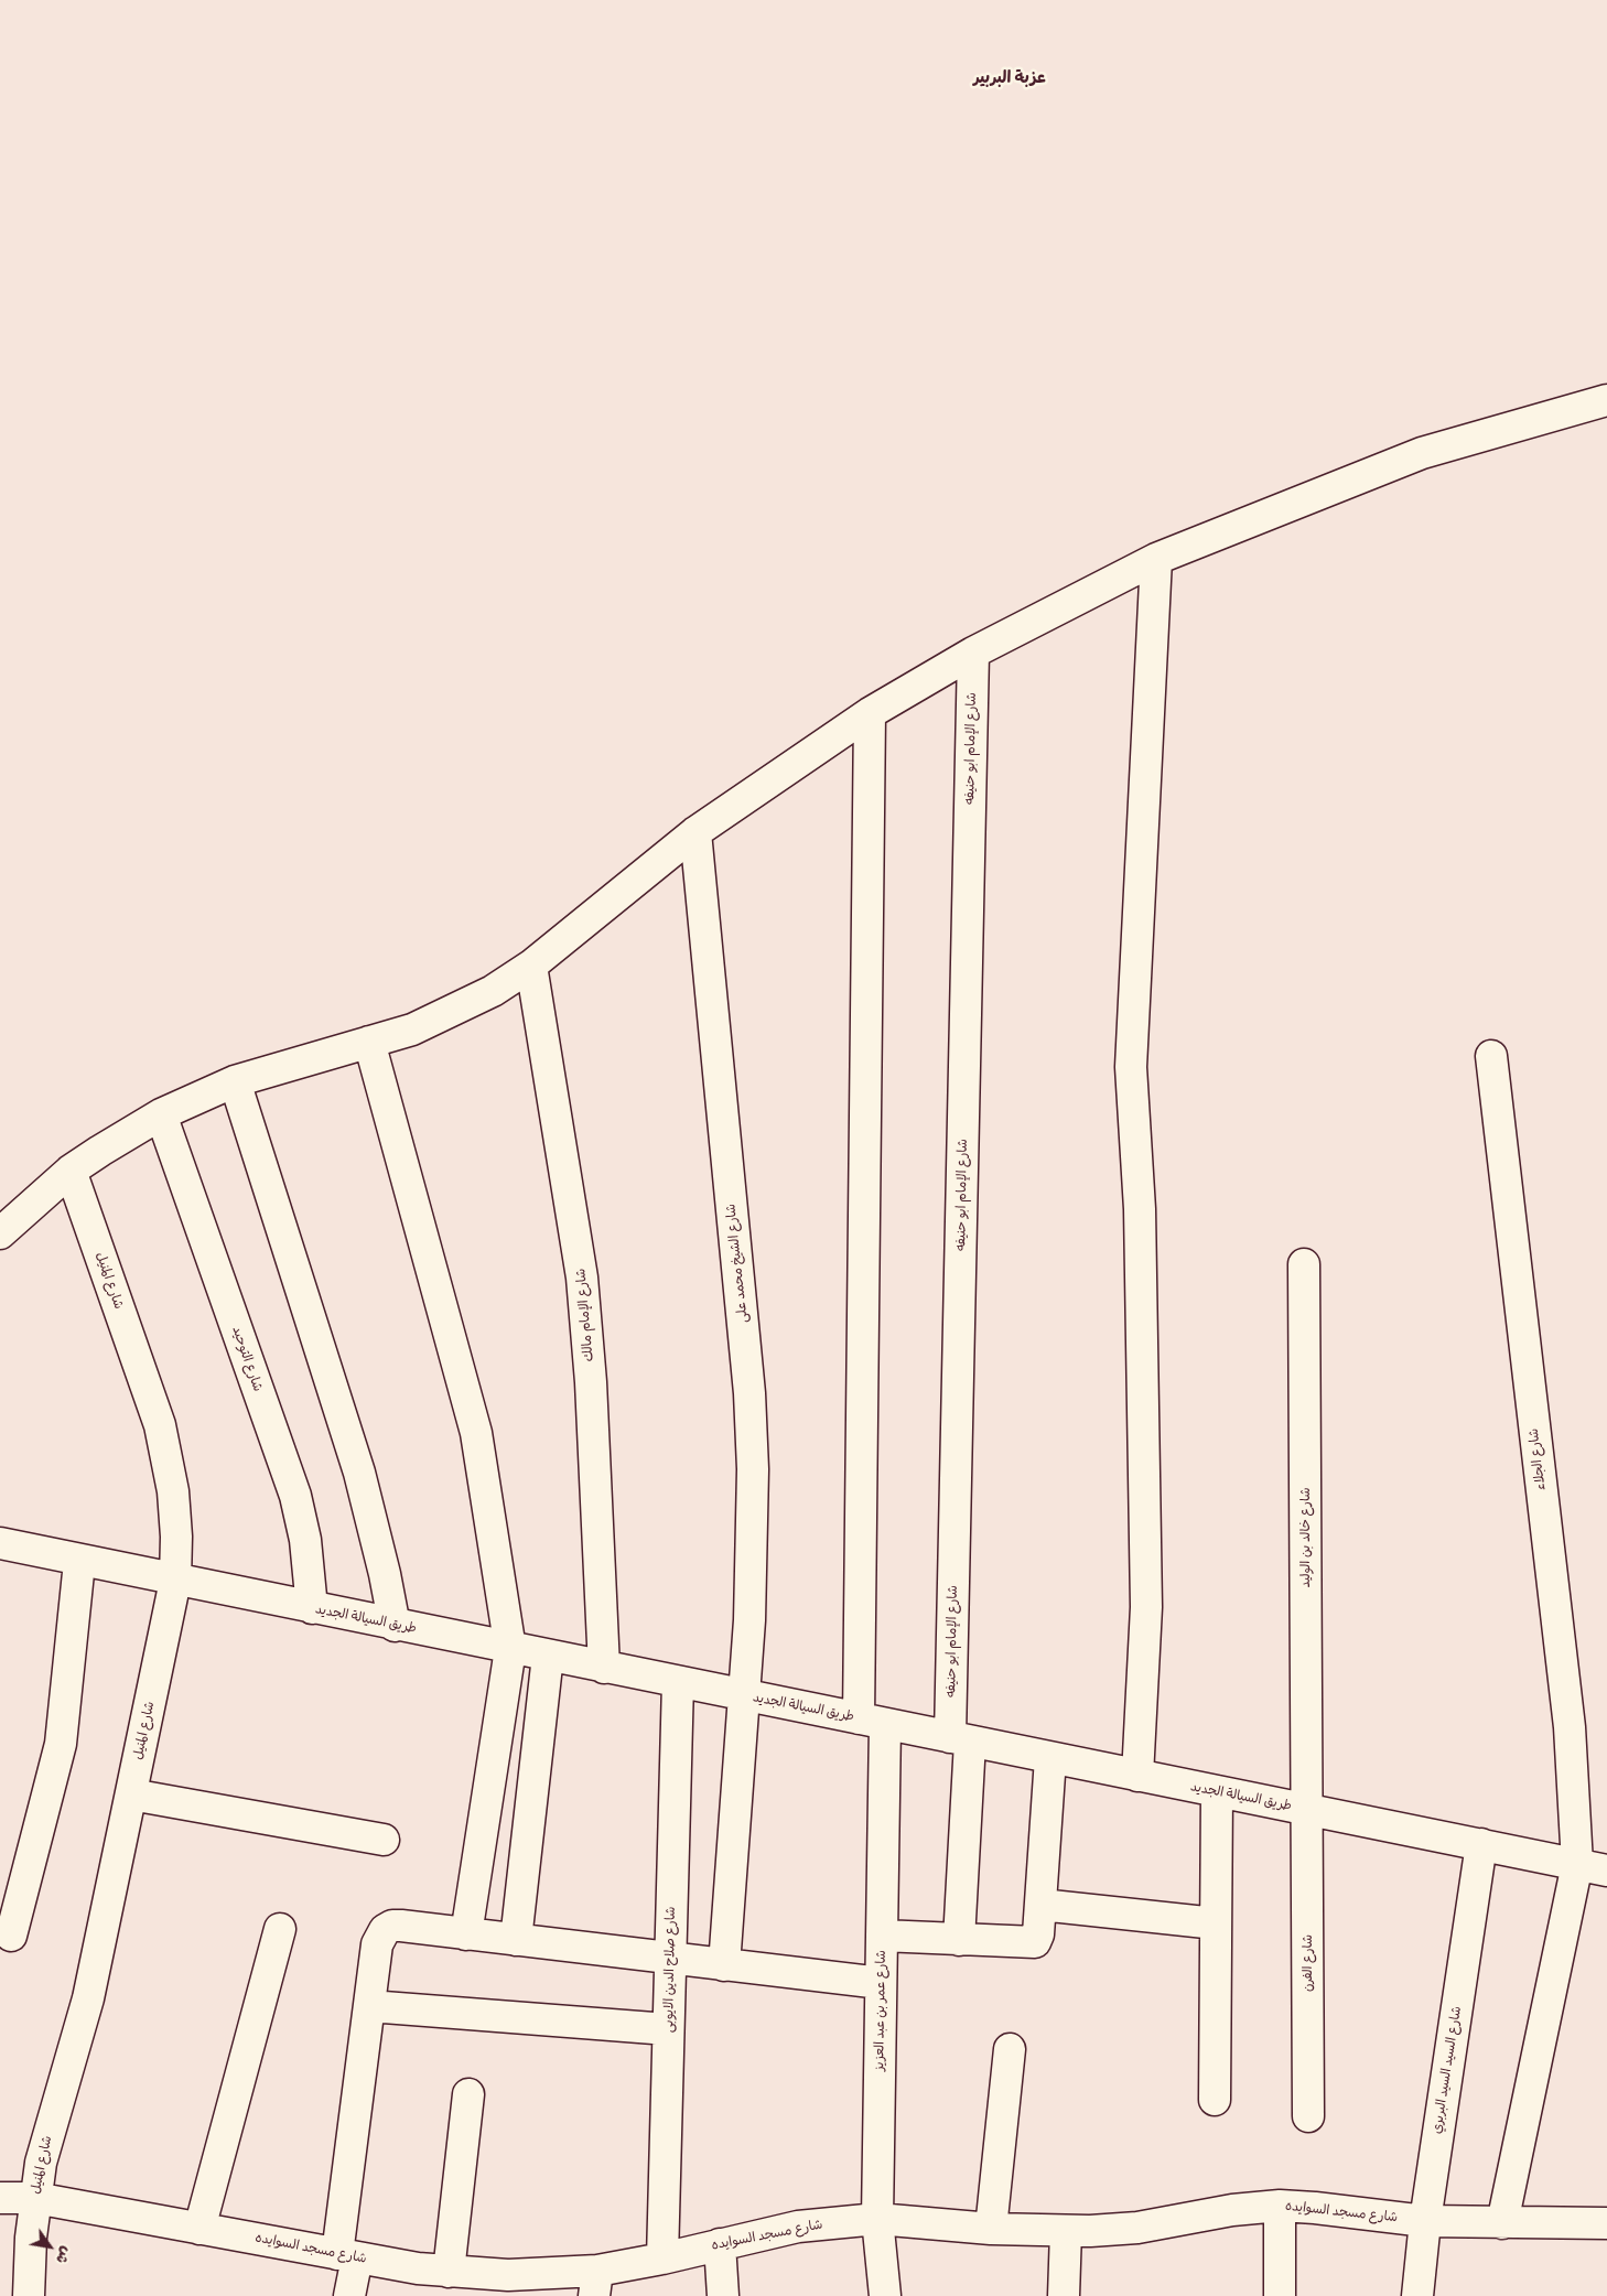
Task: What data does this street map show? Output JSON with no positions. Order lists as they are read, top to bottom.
{
  "streets": {
    "street": [
      "شارع الإمام ابو حنيفه",
      "شارع الشيخ محمد على",
      "شارع المنيل",
      "شارع الإمام مالك",
      "شارع التوحيد",
      "شارع الجلاء",
      "شارع خالد بن الوليد",
      "طريق السيالة الجديد",
      "شارع الفرن",
      "شارع صلاح الدين الايوبى",
      "شارع عمر بن عبد العزيز",
      "شارع السيد السيد البربري",
      "شارع مسجد السوايده"
    ]
  },
  "crossings": [
    ["شارع الإمام ابو حنيفه", "طريق السيالة الجديد"],
    ["شارع الشيخ محمد على", "طريق السيالة الجديد"],
    ["شارع المنيل", "طريق السيالة الجديد"],
    ["شارع المنيل", "شارع مسجد السوايده"],
    ["شارع الإمام مالك", "طريق السيالة الجديد"],
    ["شارع التوحيد", "طريق السيالة الجديد"],
    ["شارع الجلاء", "طريق السيالة الجديد"],
    ["شارع الجلاء", "شارع مسجد السوايده"],
    ["شارع خالد بن الوليد", "طريق السيالة الجديد"],
    ["شارع خالد بن الوليد", "شارع الفرن"],
    ["طريق السيالة الجديد", "شارع الفرن"],
    ["طريق السيالة الجديد", "شارع صلاح الدين الايوبى"],
    ["طريق السيالة الجديد", "شارع عمر بن عبد العزيز"],
    ["طريق السيالة الجديد", "شارع السيد السيد البربري"],
    ["شارع صلاح الدين الايوبى", "شارع مسجد السوايده"],
    ["شارع عمر بن عبد العزيز", "شارع مسجد السوايده"],
    ["شارع السيد السيد البربري", "شارع مسجد السوايده"]
  ],
  "districts": ["عزبة البربير"],
  "north": "bottom right"
}
